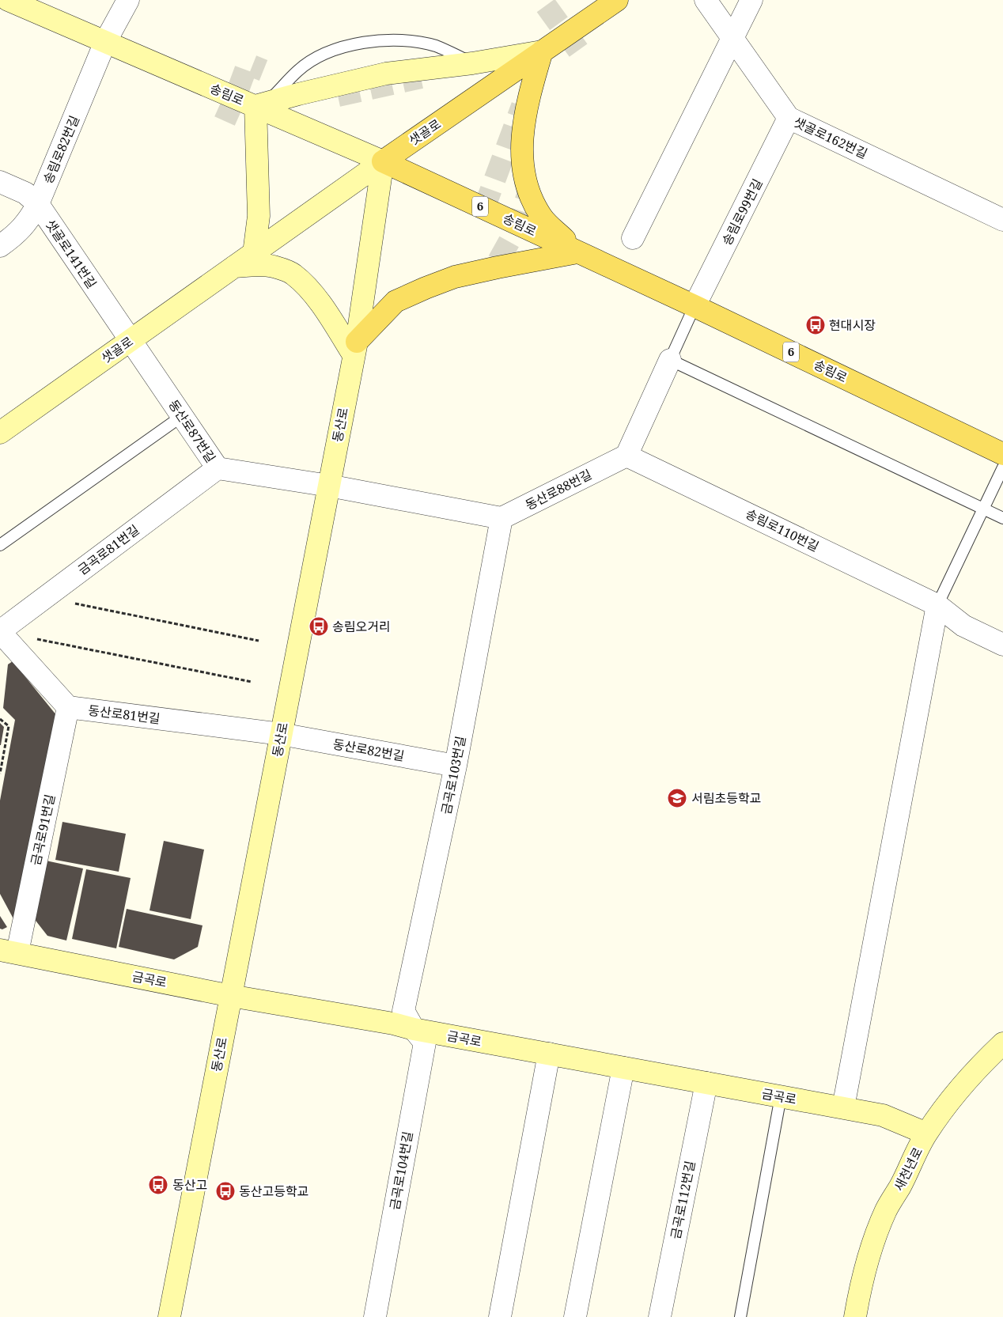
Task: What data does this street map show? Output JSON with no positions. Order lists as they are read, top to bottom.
{
  "streets": {
    "main road": ["송림로", "샛골로", "6"],
    "street": [
      "샛골로162번길",
      "송림로82번길",
      "송림로99번길",
      "샛골로141번길",
      "동산로",
      "동산로87번길",
      "동산로88번길",
      "송림로110번길",
      "금곡로81번길",
      "동산로81번길",
      "동산로82번길",
      "금곡로103번길",
      "금곡로91번길",
      "금곡로",
      "새천년로",
      "금곡로104번길",
      "금곡로112번길"
    ]
  },
  "crossings": [
    ["송림로", "샛골로"],
    ["송림로", "송림로82번길"],
    ["송림로", "송림로99번길"],
    ["송림로", "동산로"],
    ["샛골로", "샛골로141번길"],
    ["샛골로", "동산로"],
    ["샛골로", "동산로87번길"],
    ["샛골로162번길", "송림로99번길"],
    ["송림로82번길", "샛골로141번길"],
    ["샛골로141번길", "동산로87번길"],
    ["동산로", "동산로87번길"],
    ["동산로", "동산로81번길"],
    ["동산로", "동산로82번길"],
    ["동산로", "금곡로"],
    ["동산로87번길", "금곡로81번길"],
    ["동산로88번길", "송림로110번길"],
    ["동산로88번길", "금곡로103번길"],
    ["동산로81번길", "동산로82번길"],
    ["동산로81번길", "금곡로91번길"],
    ["동산로82번길", "금곡로103번길"],
    ["금곡로103번길", "금곡로"],
    ["금곡로103번길", "금곡로104번길"],
    ["금곡로91번길", "금곡로"],
    ["금곡로", "새천년로"],
    ["금곡로", "금곡로104번길"],
    ["금곡로", "금곡로112번길"]
  ],
  "places": {
    "bus stop": [
      "현대시장",
      "송림오거리",
      "동산고",
      "동산고등학교"
    ],
    "school or university": ["서림초등학교"]
  }
}
